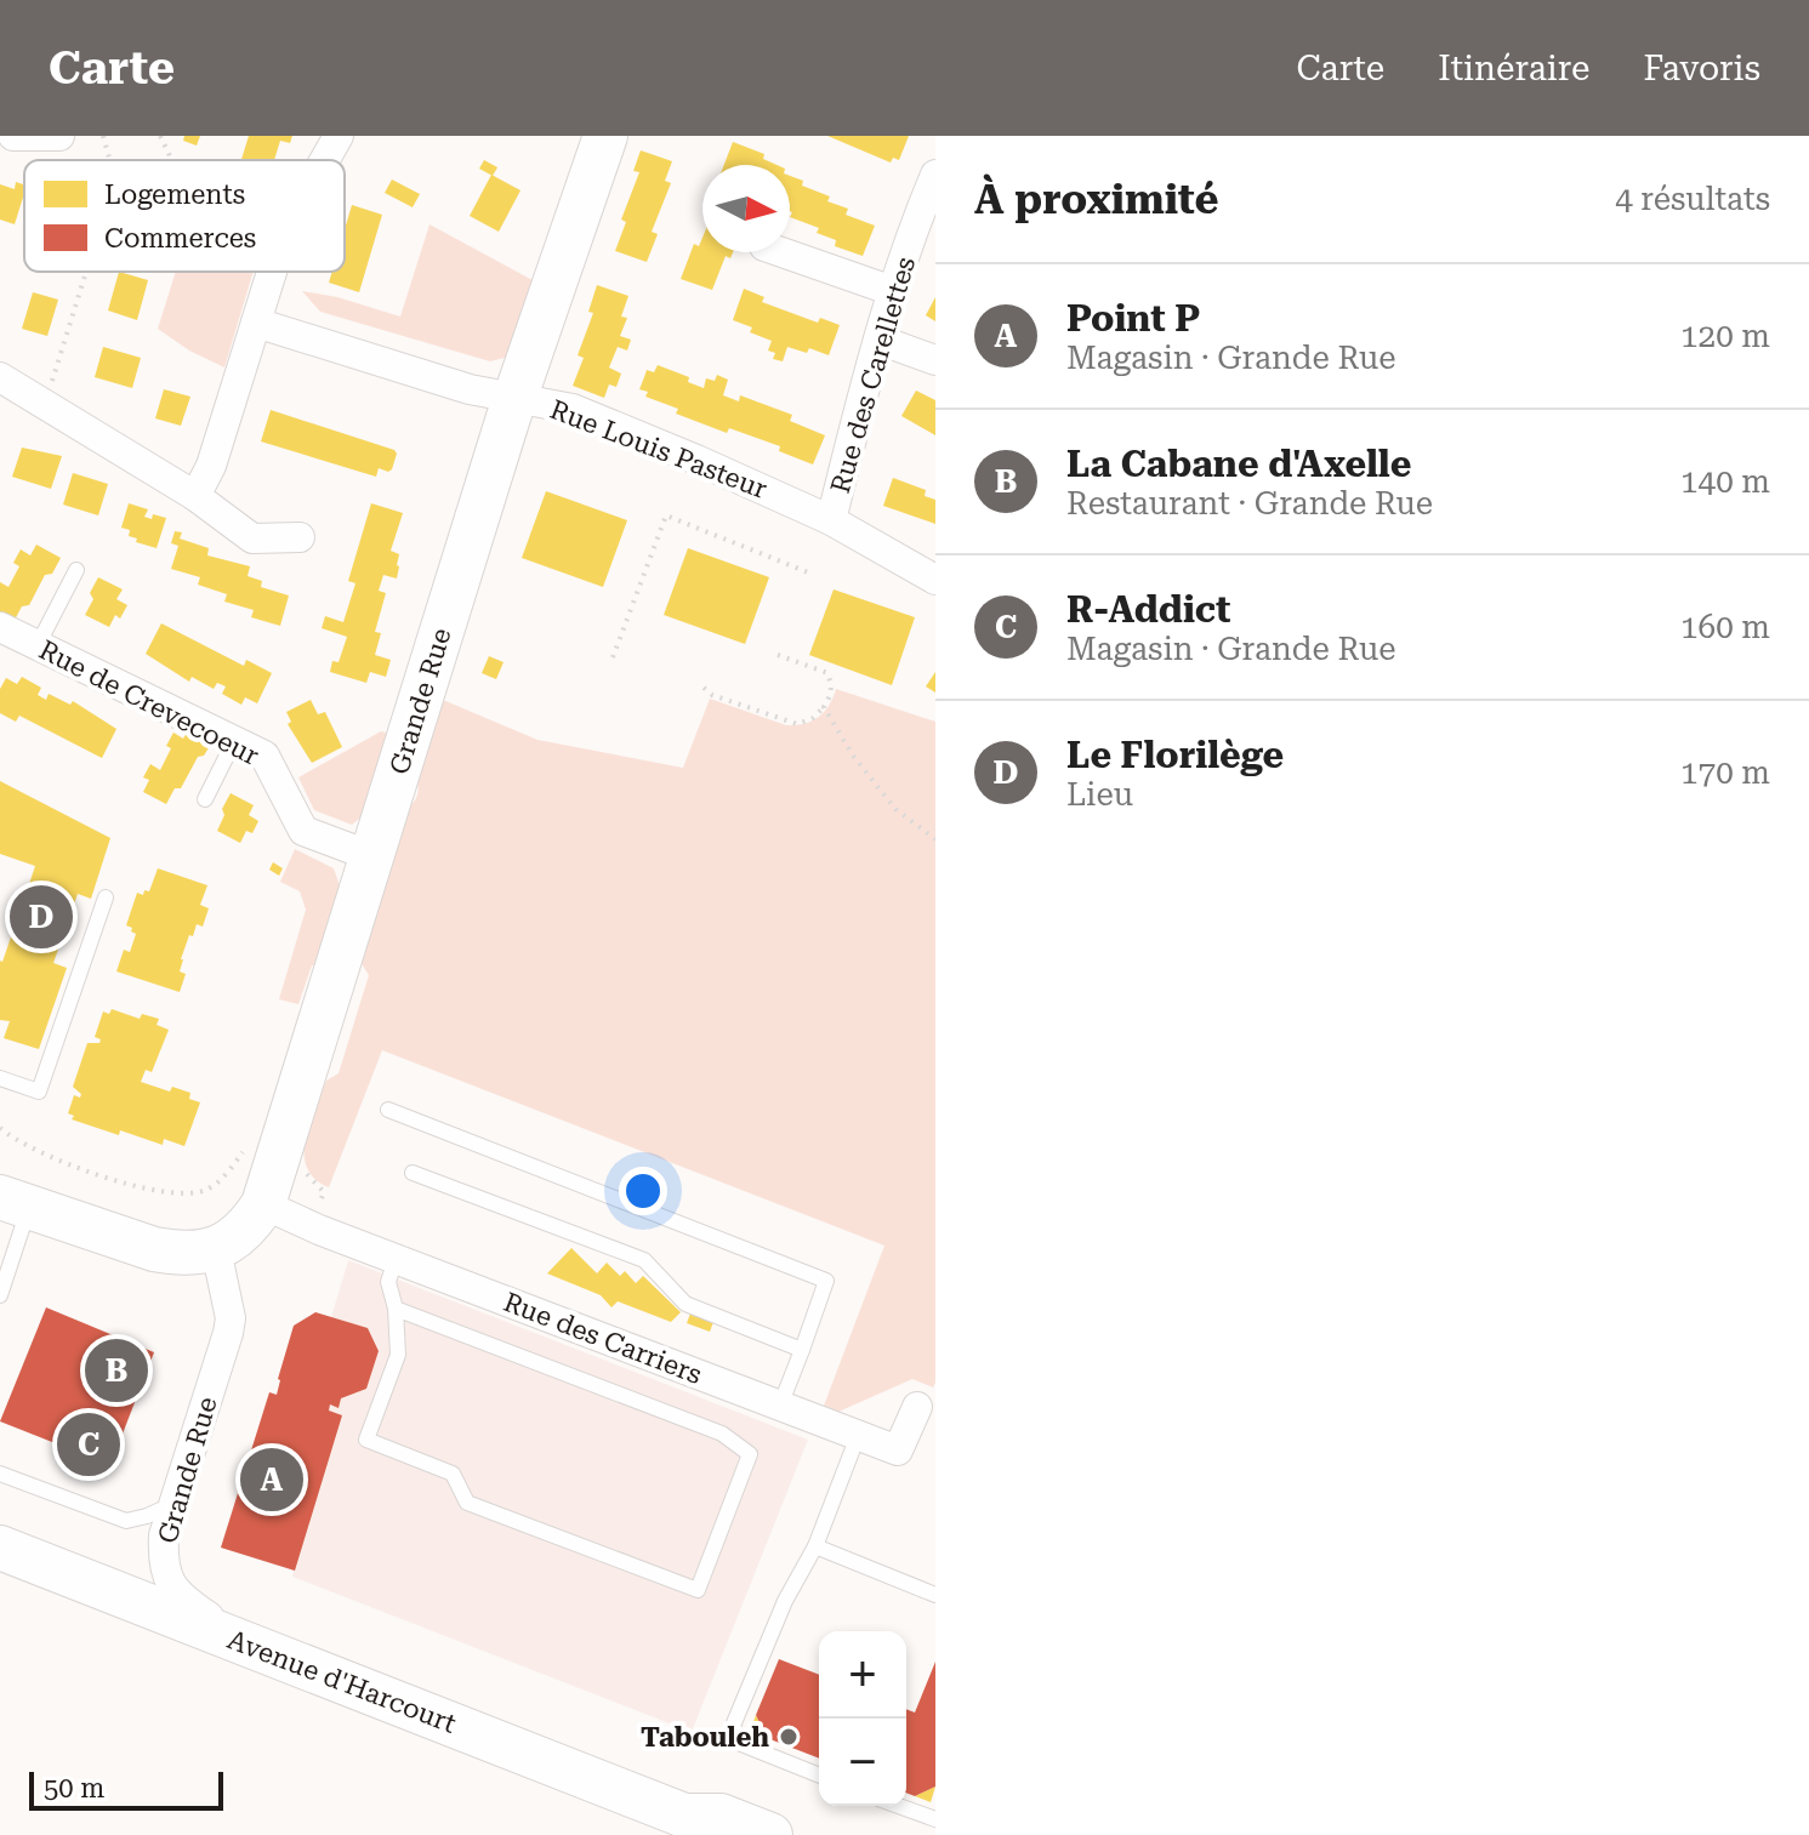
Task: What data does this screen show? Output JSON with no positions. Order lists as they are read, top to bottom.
{
  "streets": {
    "street": [
      "Rue des Carellettes",
      "Rue Louis Pasteur",
      "Grande Rue",
      "Rue de Crevecoeur",
      "Rue des Carriers",
      "Avenue d'Harcourt"
    ]
  },
  "crossings": [
    ["Rue des Carellettes", "Rue Louis Pasteur"],
    ["Rue Louis Pasteur", "Grande Rue"],
    ["Grande Rue", "Rue de Crevecoeur"],
    ["Grande Rue", "Rue des Carriers"],
    ["Grande Rue", "Avenue d'Harcourt"]
  ],
  "places": ["Tabouleh"],
  "legend": ["Logements", "Commerces"],
  "scale_bar": "50 m",
  "north": "right",
  "page": {
    "header": "Carte",
    "nav": ["Carte", "Itinéraire", "Favoris"],
    "heading": ["À proximité", "4 résultats"],
    "list": [
      {
        "mark": "A",
        "name": "Point P",
        "note": "Magasin · Grande Rue",
        "value": "120 m"
      },
      {
        "mark": "B",
        "name": "La Cabane d'Axelle",
        "note": "Restaurant · Grande Rue",
        "value": "140 m"
      },
      {
        "mark": "C",
        "name": "R-Addict",
        "note": "Magasin · Grande Rue",
        "value": "160 m"
      },
      {
        "mark": "D",
        "name": "Le Florilège",
        "note": "Lieu",
        "value": "170 m"
      }
    ],
    "pins": [
      "D",
      "B",
      "C",
      "A"
    ],
    "map_buttons": ["+", "−"],
    "scale": "50 m"
  }
}
